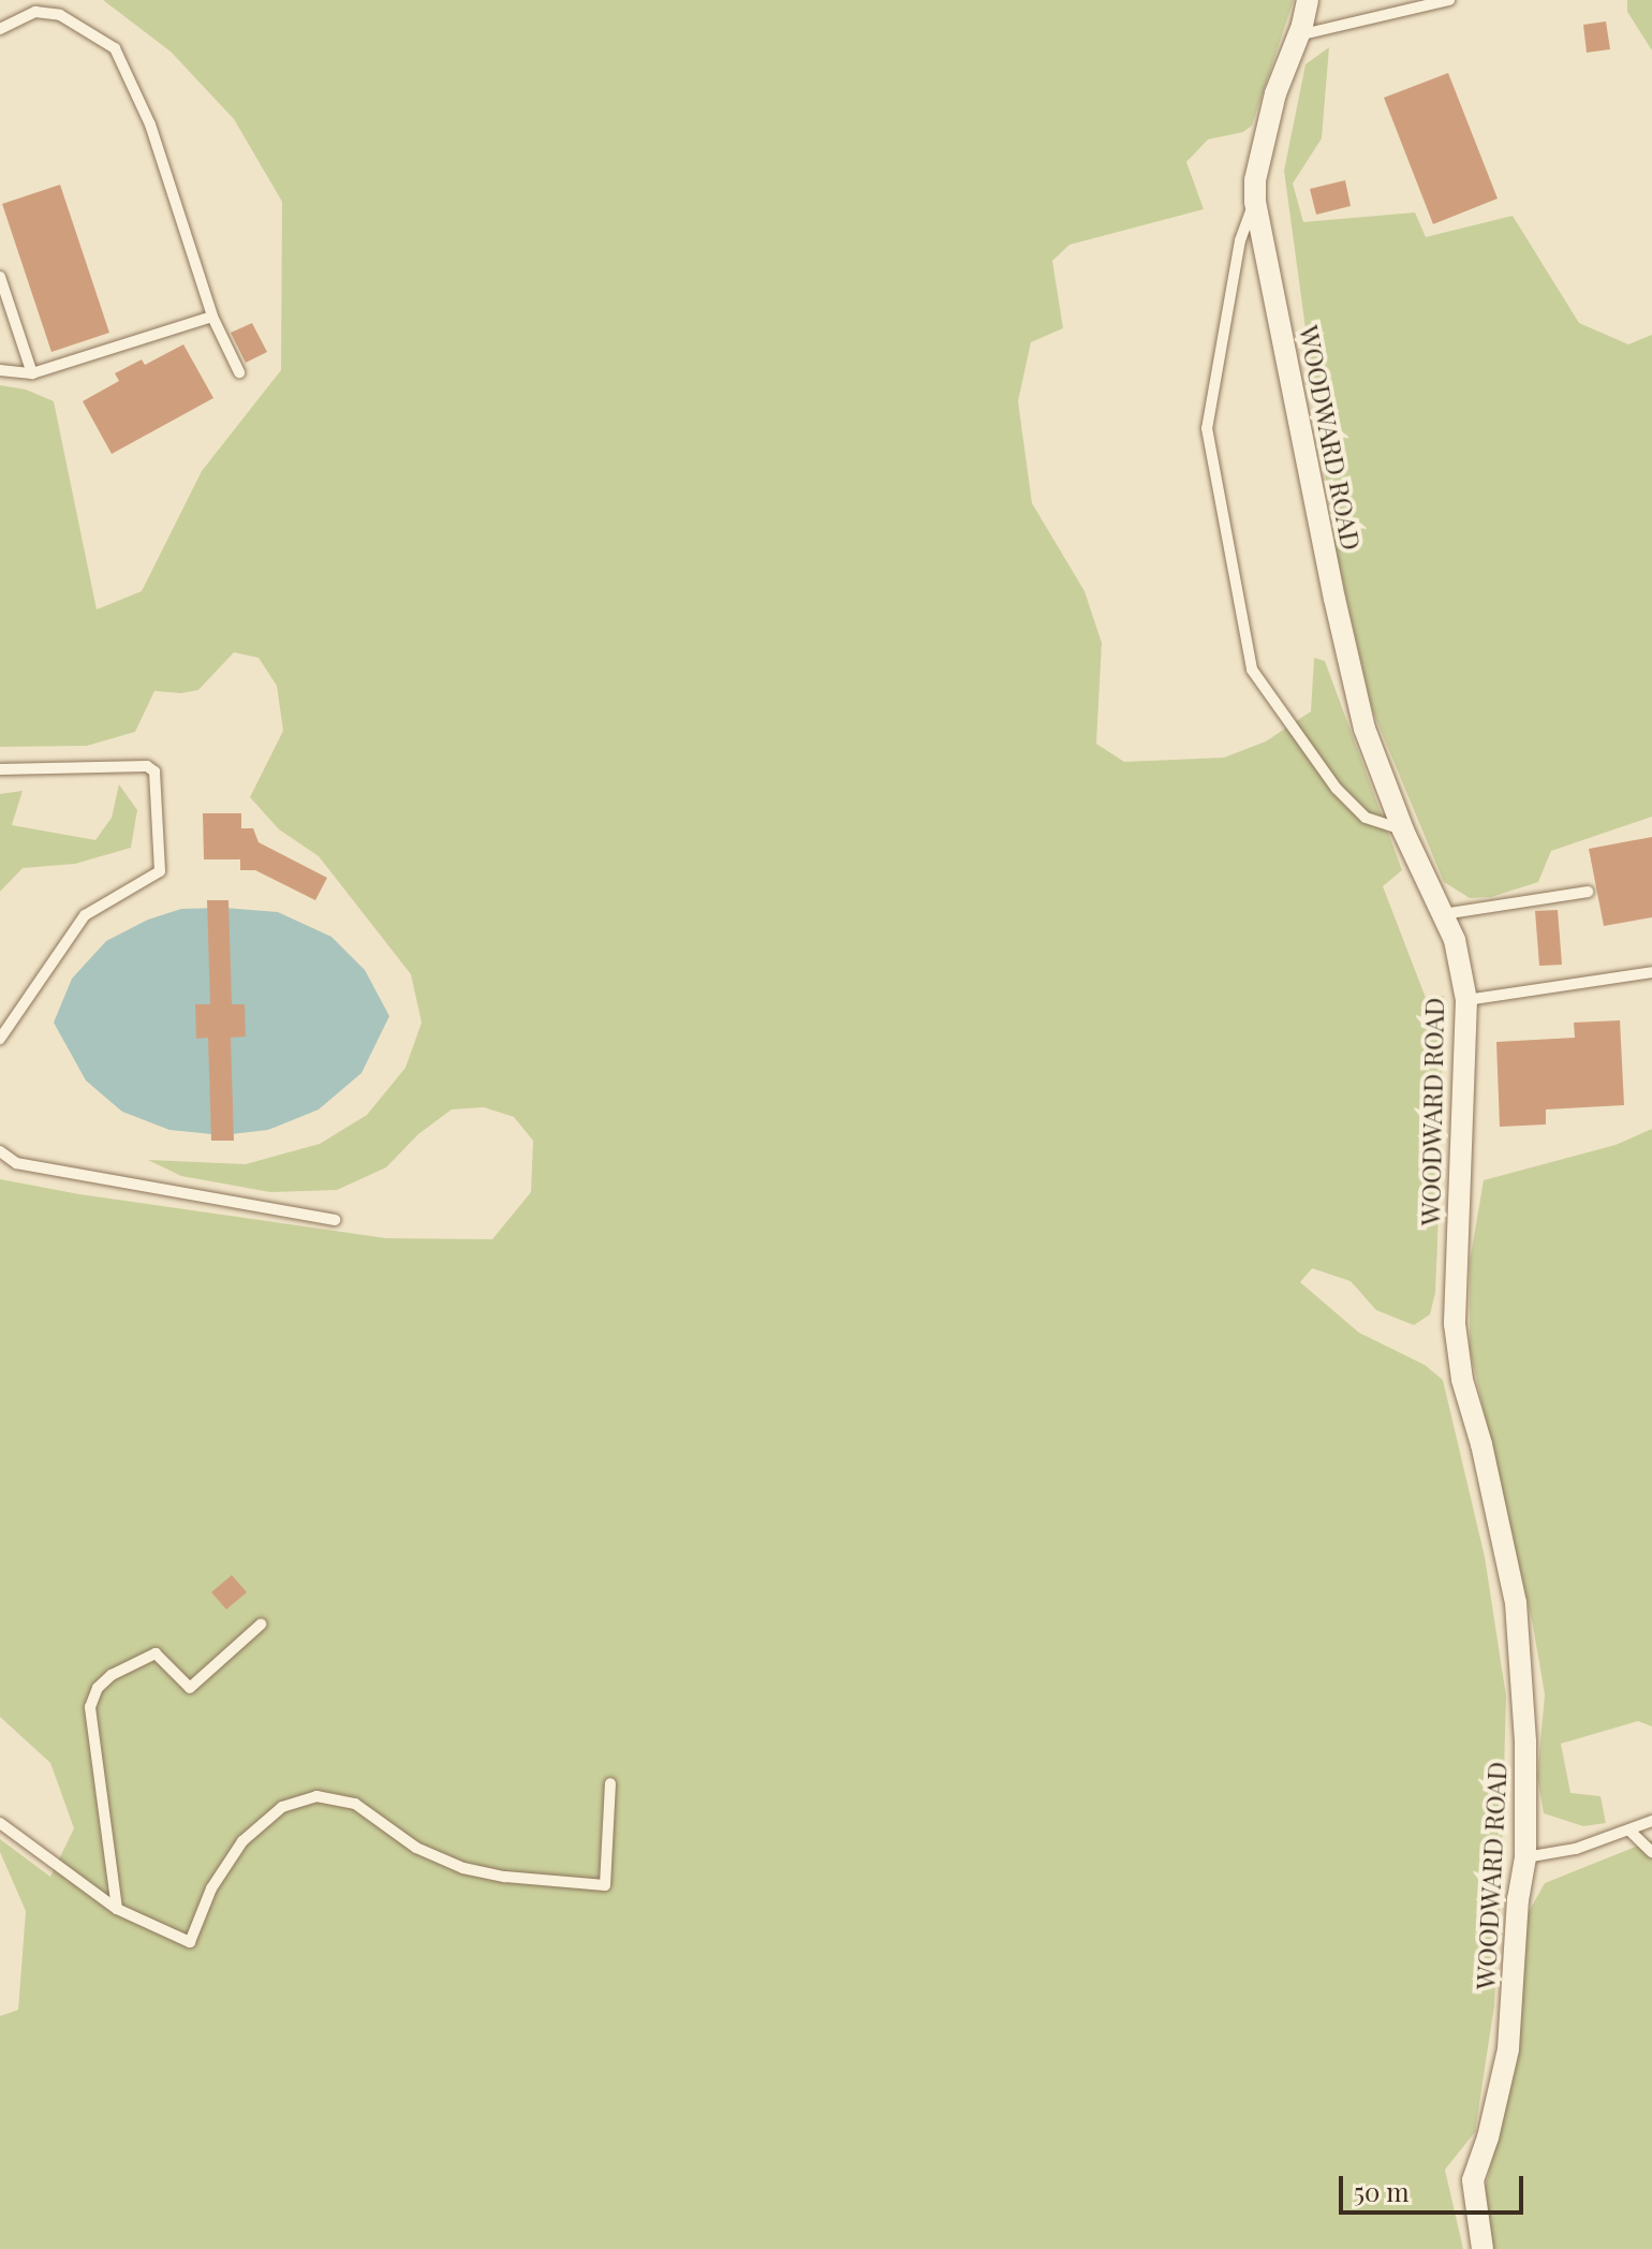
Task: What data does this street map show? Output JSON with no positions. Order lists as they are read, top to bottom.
{
  "streets": {
    "street": ["WOODWARD ROAD"]
  },
  "scale_bar": "50 m"
}
